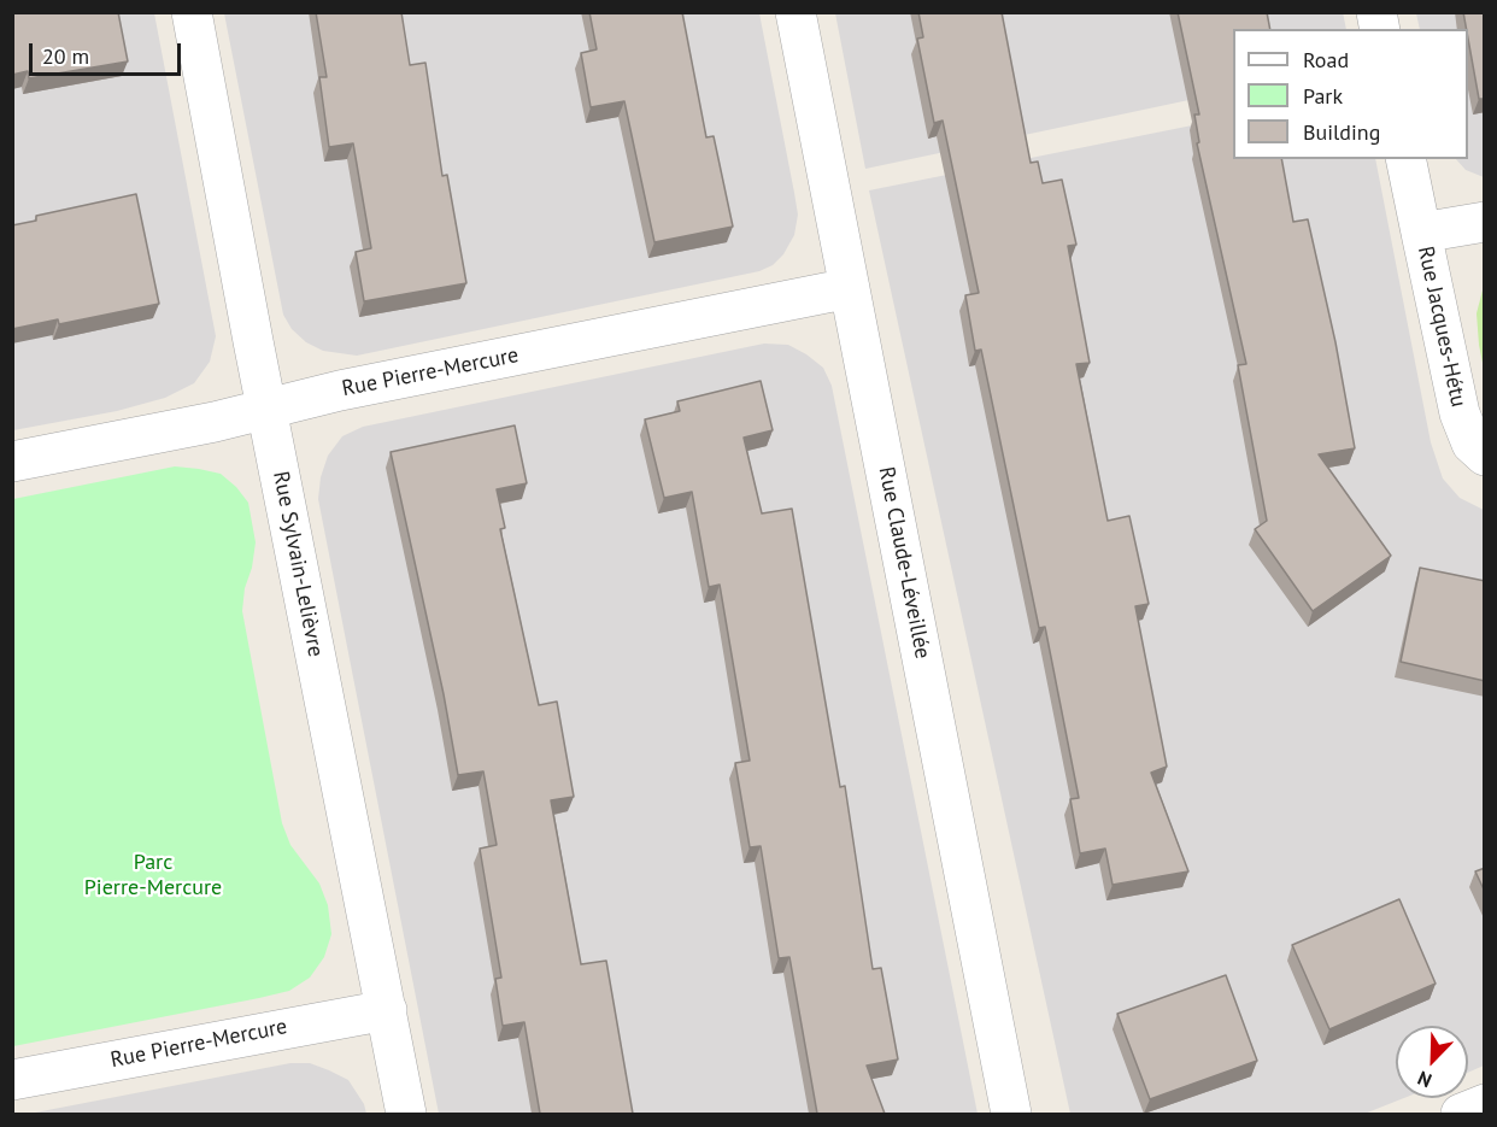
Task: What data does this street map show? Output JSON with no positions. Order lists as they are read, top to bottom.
{
  "streets": {
    "street": [
      "Rue Jacques-Hétu",
      "Rue Pierre-Mercure",
      "Rue Claude-Léveillée",
      "Rue Sylvain-Lelièvre"
    ]
  },
  "crossings": [
    ["Rue Pierre-Mercure", "Rue Claude-Léveillée"],
    ["Rue Pierre-Mercure", "Rue Sylvain-Lelièvre"]
  ],
  "parks": ["Parc Pierre-Mercure"],
  "legend": ["Road", "Park", "Building"],
  "scale_bar": "20 m",
  "north": "bottom left"
}
